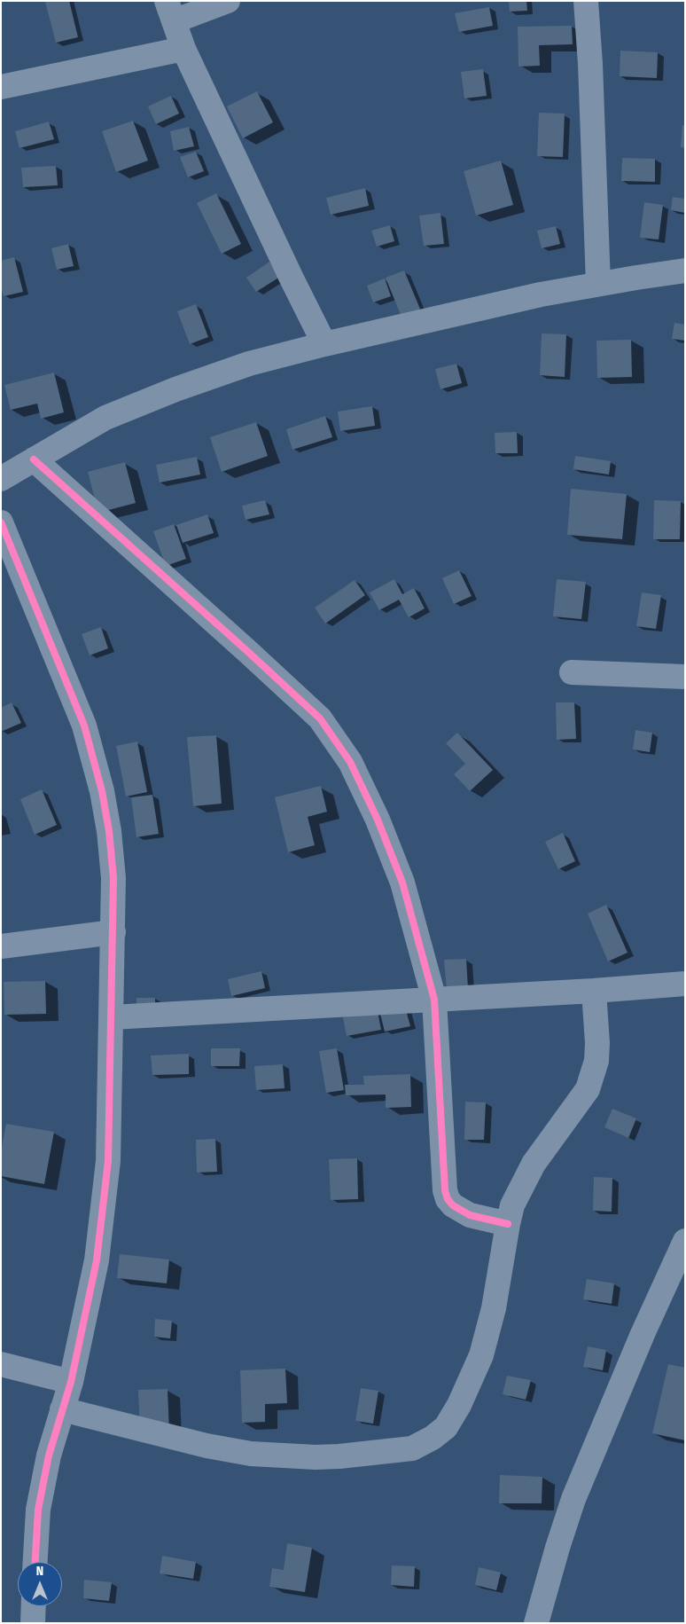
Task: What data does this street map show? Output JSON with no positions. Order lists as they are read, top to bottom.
{
  "north": "top"
}
